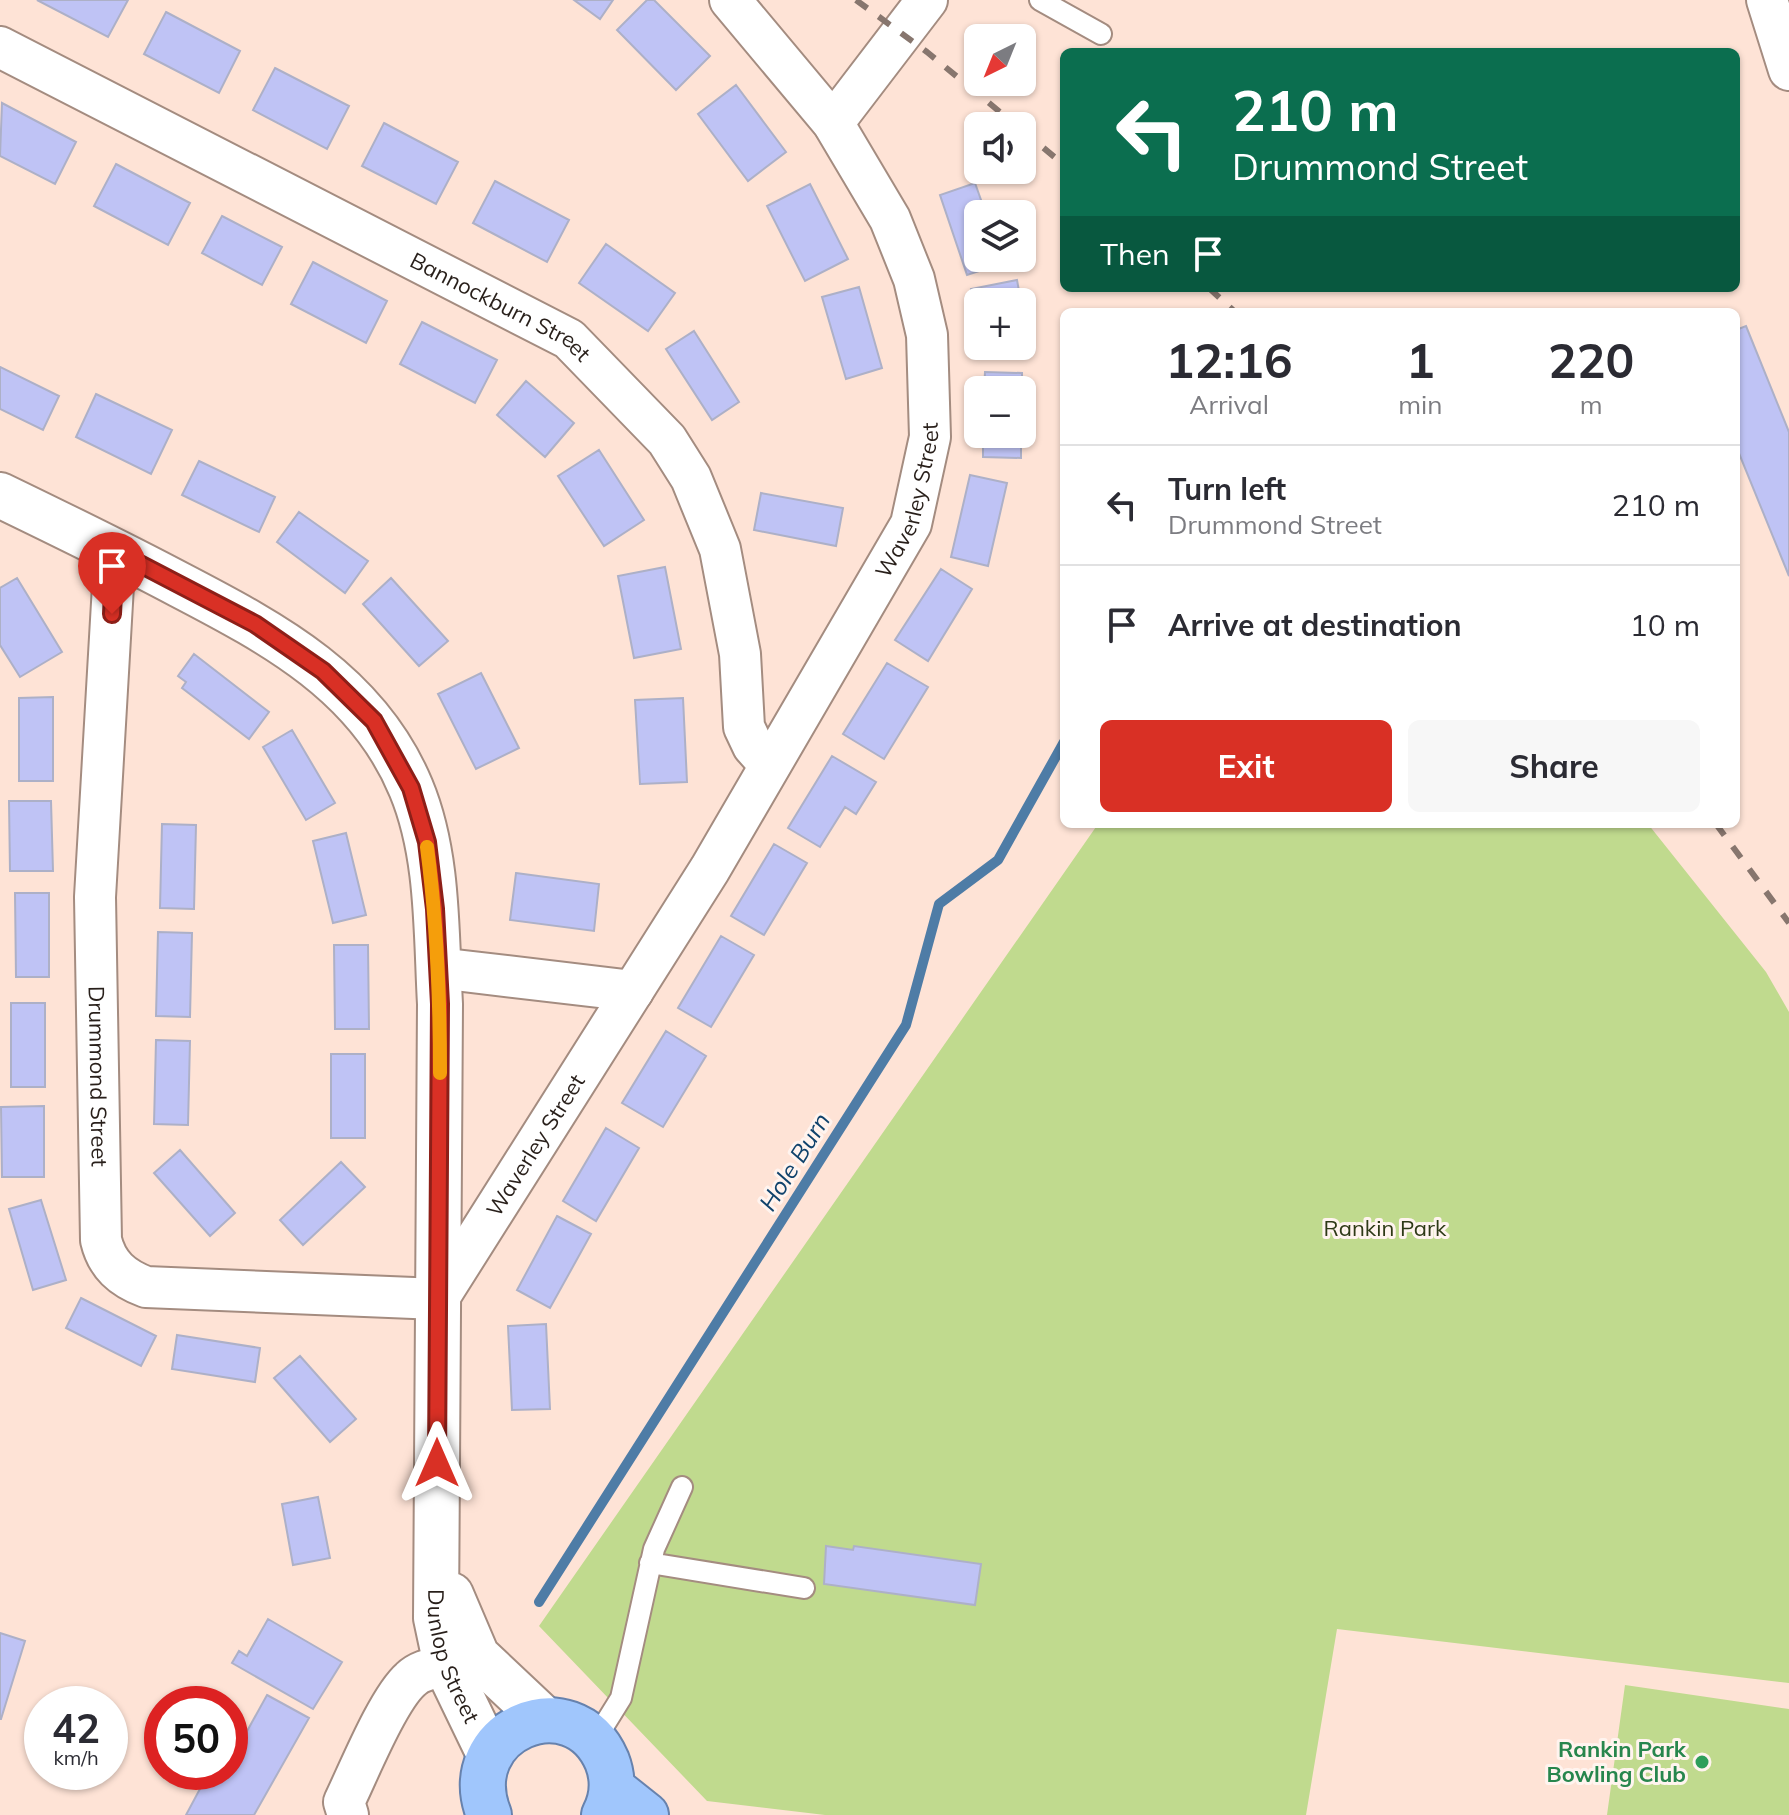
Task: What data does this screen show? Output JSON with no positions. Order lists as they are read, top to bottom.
{
  "streets": {
    "main road": ["Dunlop Street"],
    "street": ["Bannockburn Street", "Waverley Street", "Drummond Street"]
  },
  "crossings": [
    ["Bannockburn Street", "Waverley Street"],
    ["Waverley Street", "Drummond Street"],
    ["Waverley Street", "Dunlop Street"],
    ["Drummond Street", "Dunlop Street"]
  ],
  "water": ["Hole Burn"],
  "parks": ["Rankin Park"],
  "places": ["Rankin Park Bowling Club"],
  "north": "bottom left",
  "page": {
    "map_buttons": ["+", "−"],
    "turn": ["210 m", "Drummond Street"],
    "then": "Then",
    "eta": [
      "12:16",
      "Arrival",
      "1",
      "min",
      "220",
      "m"
    ],
    "list": [
      {
        "name": "Turn left",
        "note": "Drummond Street",
        "value": "210 m"
      },
      {
        "name": "Arrive at destination",
        "value": "10 m"
      }
    ],
    "buttons": ["Exit", "Share"],
    "speed": "42 km/h",
    "limit": "50"
  }
}
